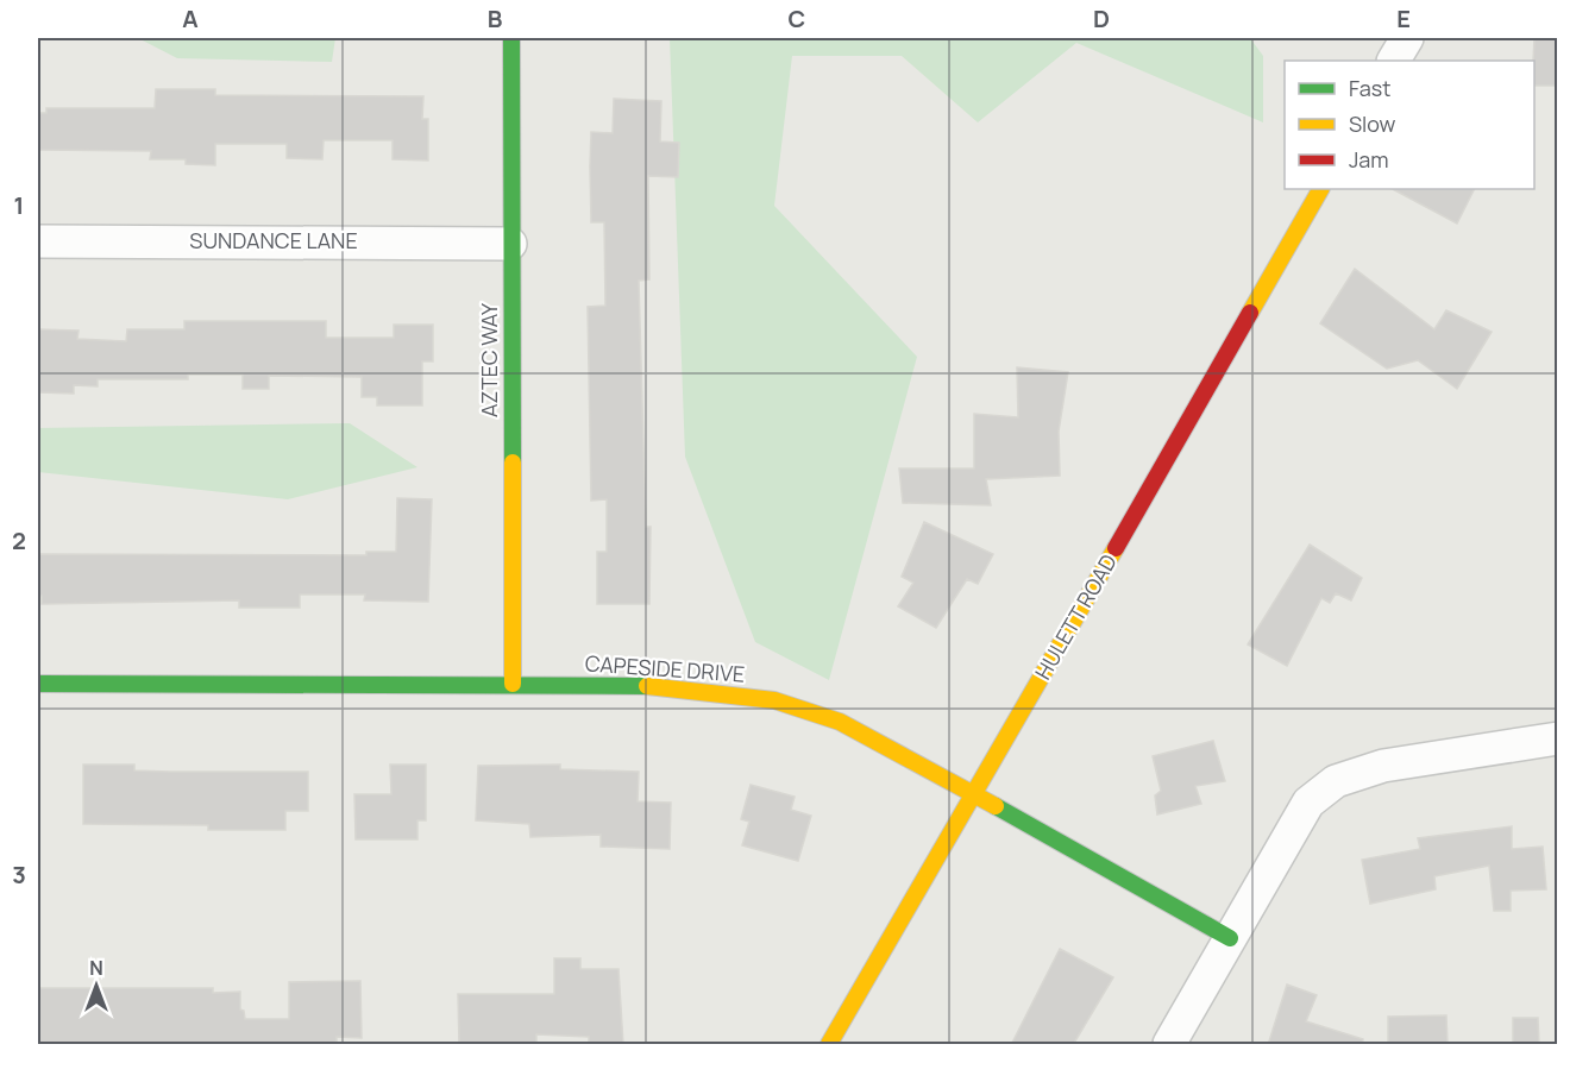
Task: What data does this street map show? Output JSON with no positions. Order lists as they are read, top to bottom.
{
  "streets": {
    "street": [
      "SUNDANCE LANE",
      "AZTEC WAY",
      "HULETT ROAD",
      "CAPESIDE DRIVE"
    ]
  },
  "crossings": [
    ["SUNDANCE LANE", "AZTEC WAY"],
    ["AZTEC WAY", "CAPESIDE DRIVE"],
    ["HULETT ROAD", "CAPESIDE DRIVE"]
  ],
  "legend": ["Fast", "Slow", "Jam"],
  "north": "top",
  "grid": {
    "columns": [
      "A",
      "B",
      "C",
      "D",
      "E"
    ],
    "rows": ["1", "2", "3"]
  }
}
